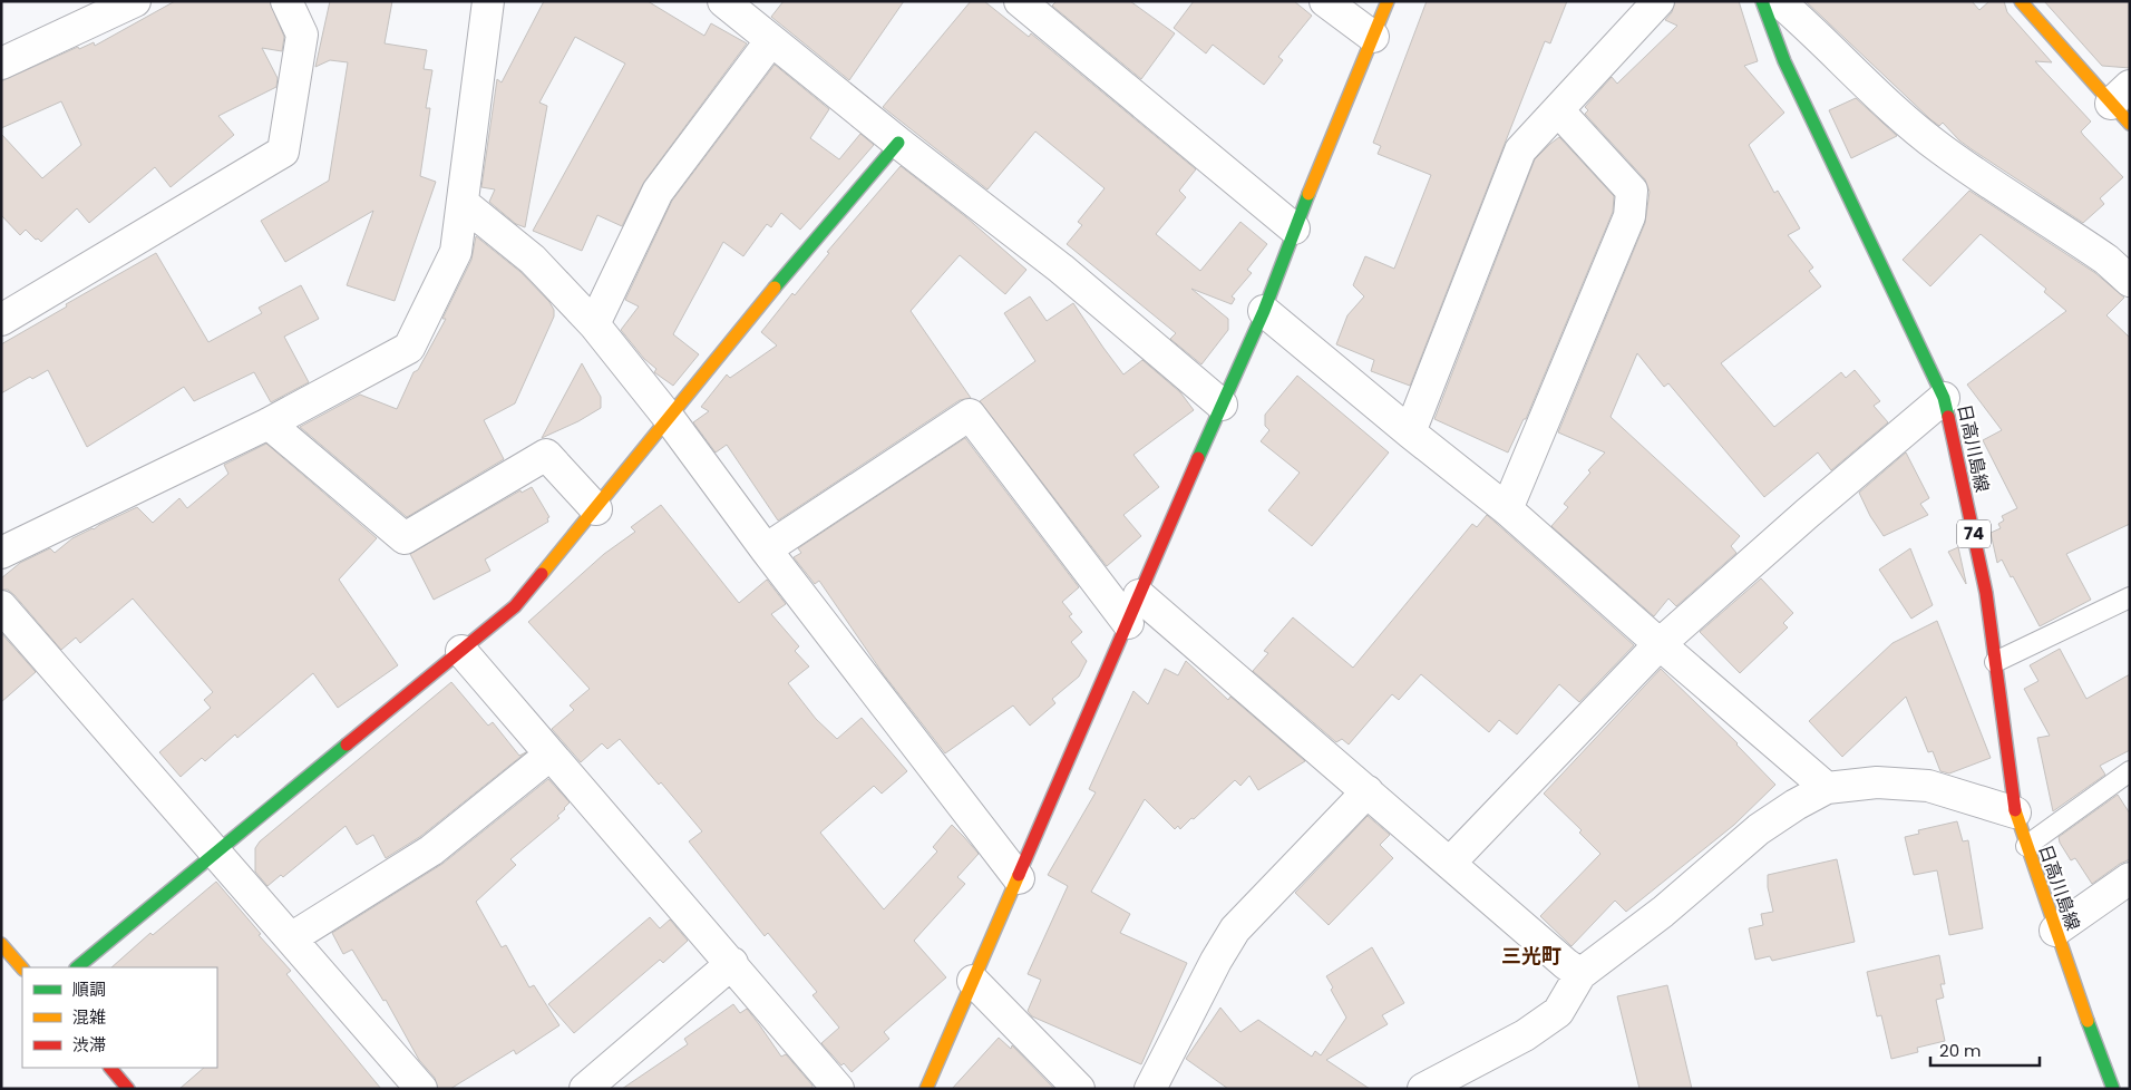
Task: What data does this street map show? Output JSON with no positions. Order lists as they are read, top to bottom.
{
  "streets": {
    "street": ["日高川島線", "74"]
  },
  "districts": ["三光町"],
  "legend": ["順調", "混雑", "渋滞"],
  "scale_bar": "20 m"
}
